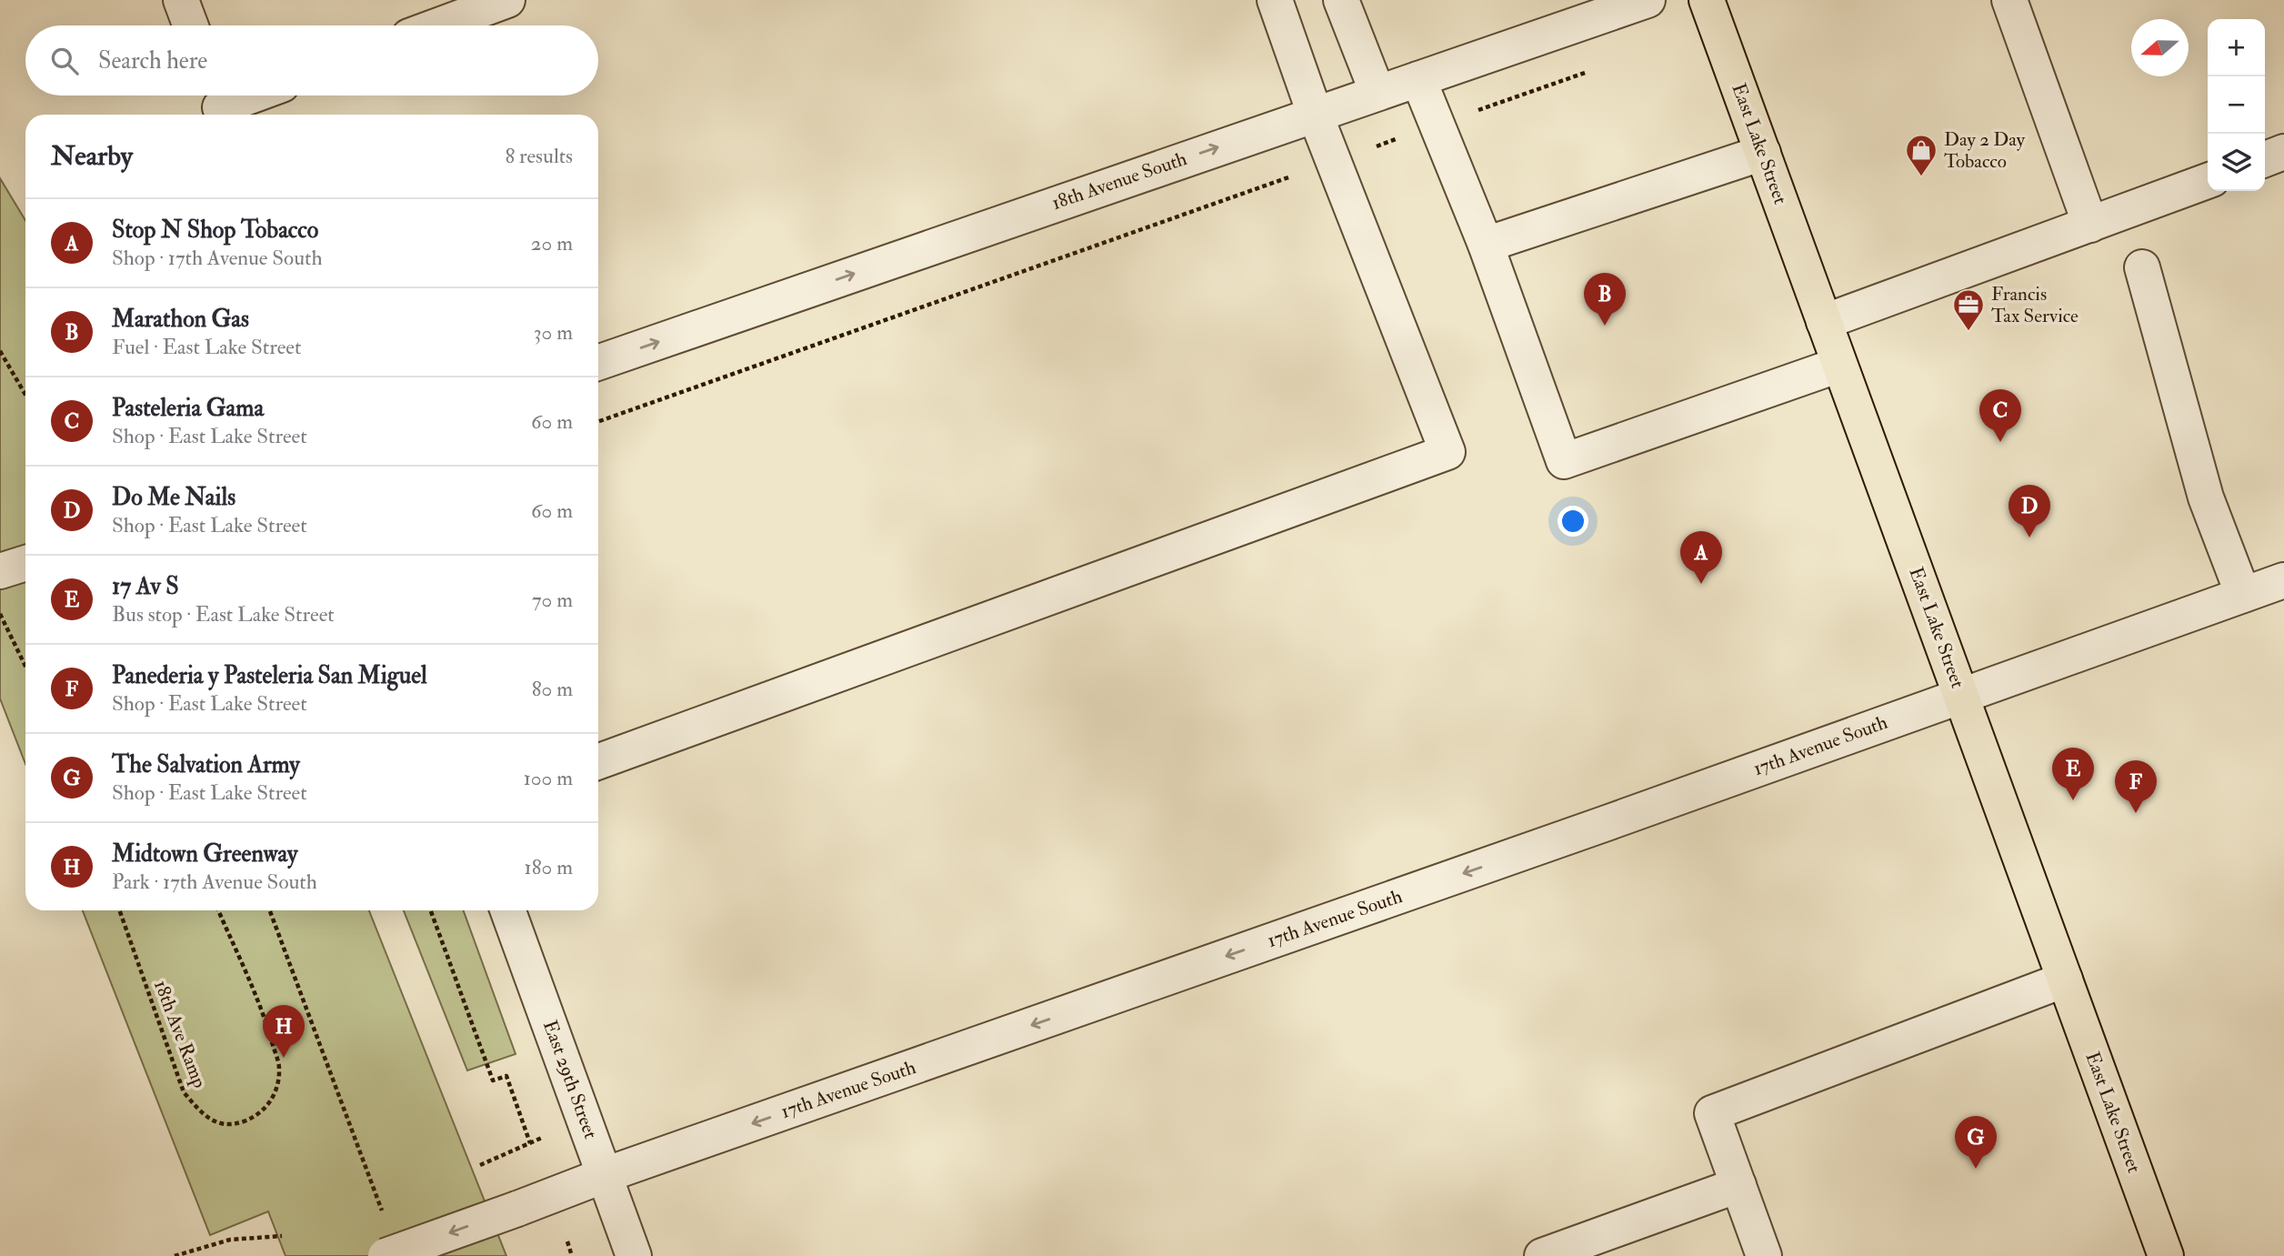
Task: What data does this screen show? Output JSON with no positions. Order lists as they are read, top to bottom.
{
  "streets": {
    "main road": ["East Lake Street"],
    "street": ["18th Avenue South", "17th Avenue South", "East 29th Street"],
    "path": ["18th Ave Ramp"]
  },
  "crossings": [
    ["East Lake Street", "17th Avenue South"],
    ["17th Avenue South", "East 29th Street"]
  ],
  "one_way": ["18th Avenue South", "17th Avenue South"],
  "places": {
    "shop": ["Day 2 Day Tobacco"],
    "office": ["Francis Tax Service"]
  },
  "north": "left",
  "page": {
    "map_buttons": ["+", "−"],
    "search": "Search here",
    "heading": ["Nearby", "8 results"],
    "list": [
      {
        "mark": "A",
        "name": "Stop N Shop Tobacco",
        "note": "Shop · 17th Avenue South",
        "value": "20 m"
      },
      {
        "mark": "B",
        "name": "Marathon Gas",
        "note": "Fuel · East Lake Street",
        "value": "30 m"
      },
      {
        "mark": "C",
        "name": "Pasteleria Gama",
        "note": "Shop · East Lake Street",
        "value": "60 m"
      },
      {
        "mark": "D",
        "name": "Do Me Nails",
        "note": "Shop · East Lake Street",
        "value": "60 m"
      },
      {
        "mark": "E",
        "name": "17 Av S",
        "note": "Bus stop · East Lake Street",
        "value": "70 m"
      },
      {
        "mark": "F",
        "name": "Panederia y Pasteleria San Miguel",
        "note": "Shop · East Lake Street",
        "value": "80 m"
      },
      {
        "mark": "G",
        "name": "The Salvation Army",
        "note": "Shop · East Lake Street",
        "value": "100 m"
      },
      {
        "mark": "H",
        "name": "Midtown Greenway",
        "note": "Park · 17th Avenue South",
        "value": "180 m"
      }
    ],
    "pins": [
      "B",
      "C",
      "D",
      "A",
      "E",
      "F",
      "H",
      "G"
    ]
  }
}
